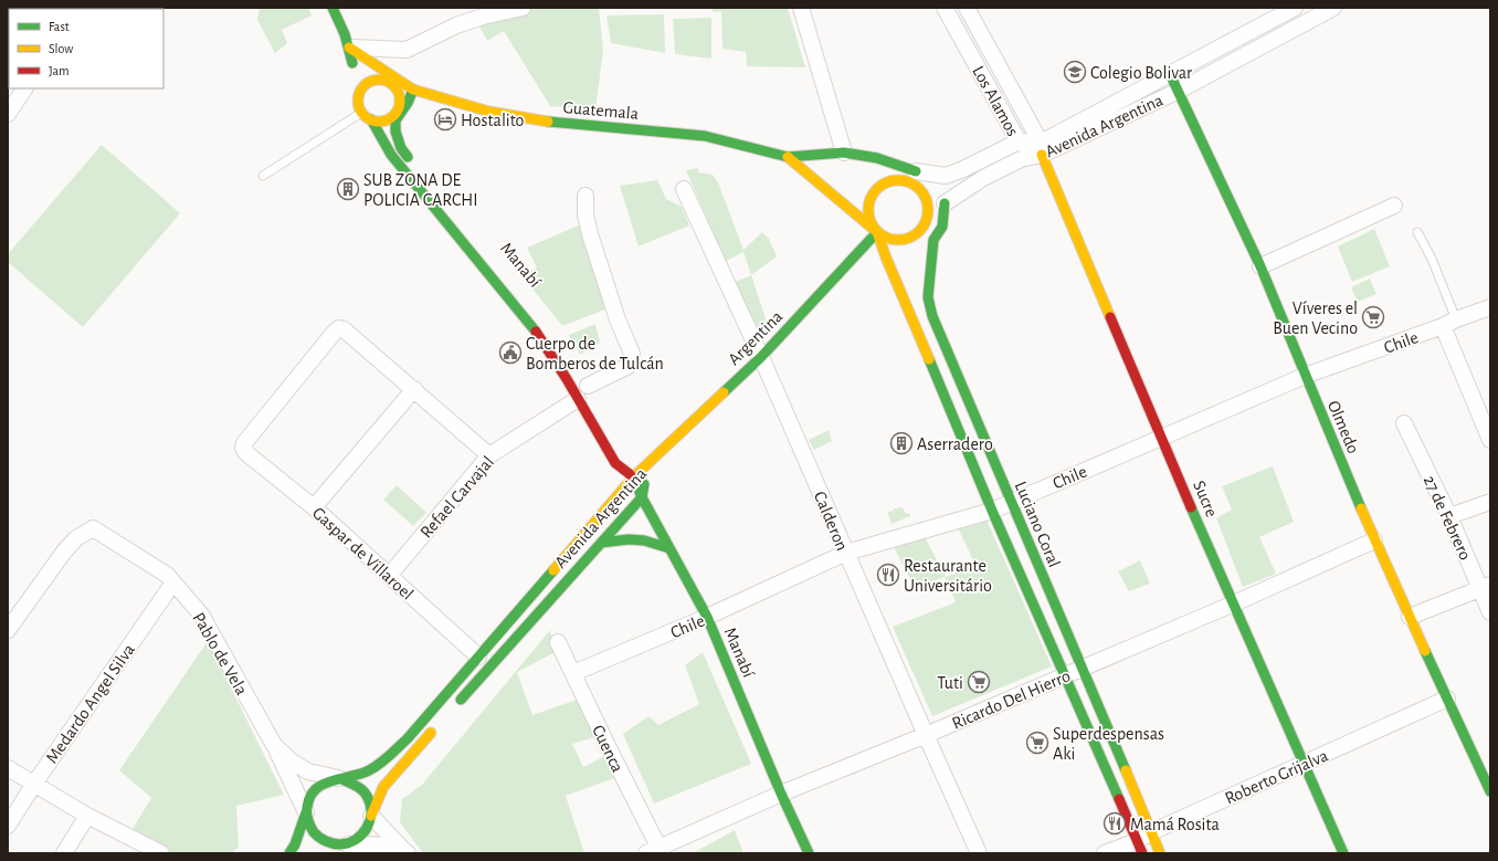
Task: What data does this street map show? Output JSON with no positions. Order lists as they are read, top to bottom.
{
  "streets": {
    "main road": [
      "Guatemala",
      "Avenida Argentina",
      "Manabí",
      "Argentina",
      "Olmedo",
      "Sucre",
      "Luciano Coral"
    ],
    "street": [
      "Los Alamos",
      "Chile",
      "Refael Carvajal",
      "27 de Febrero",
      "Calderon",
      "Gaspar de Villaroel",
      "Pablo de Vela",
      "Ricardo Del Hierro",
      "Medardo Angel Silva",
      "Cuenca",
      "Roberto Grijalva"
    ]
  },
  "crossings": [
    ["Los Alamos", "Avenida Argentina"],
    ["Los Alamos", "Sucre"],
    ["Guatemala", "Avenida Argentina"],
    ["Guatemala", "Argentina"],
    ["Guatemala", "Luciano Coral"],
    ["Avenida Argentina", "Manabí"],
    ["Avenida Argentina", "Argentina"],
    ["Avenida Argentina", "Olmedo"],
    ["Avenida Argentina", "Sucre"],
    ["Avenida Argentina", "Luciano Coral"],
    ["Avenida Argentina", "Gaspar de Villaroel"],
    ["Avenida Argentina", "Pablo de Vela"],
    ["Manabí", "Chile"],
    ["Manabí", "Refael Carvajal"],
    ["Manabí", "Ricardo Del Hierro"],
    ["Argentina", "Calderon"],
    ["Argentina", "Luciano Coral"],
    ["Chile", "Olmedo"],
    ["Chile", "Sucre"],
    ["Chile", "Calderon"],
    ["Chile", "Luciano Coral"],
    ["Chile", "Cuenca"],
    ["Olmedo", "Ricardo Del Hierro"],
    ["Olmedo", "Roberto Grijalva"],
    ["Refael Carvajal", "Gaspar de Villaroel"],
    ["Sucre", "Ricardo Del Hierro"],
    ["Sucre", "Roberto Grijalva"],
    ["Calderon", "Ricardo Del Hierro"],
    ["Luciano Coral", "Ricardo Del Hierro"],
    ["Luciano Coral", "Roberto Grijalva"],
    ["Pablo de Vela", "Medardo Angel Silva"],
    ["Ricardo Del Hierro", "Cuenca"]
  ],
  "places": {
    "school or university": ["Colegio Bolivar"],
    "hotel": ["Hostalito"],
    "building": ["SUB ZONA DE POLICIA CARCHI", "Aserradero"],
    "supermarket": ["Víveres el Buen Vecino", "Tuti", "Superdespensas Aki"],
    "public building": ["Cuerpo de Bomberos de Tulcán"],
    "restaurant": ["Restaurante Universitário", "Mamá Rosita"]
  },
  "legend": ["Fast", "Slow", "Jam"]
}
